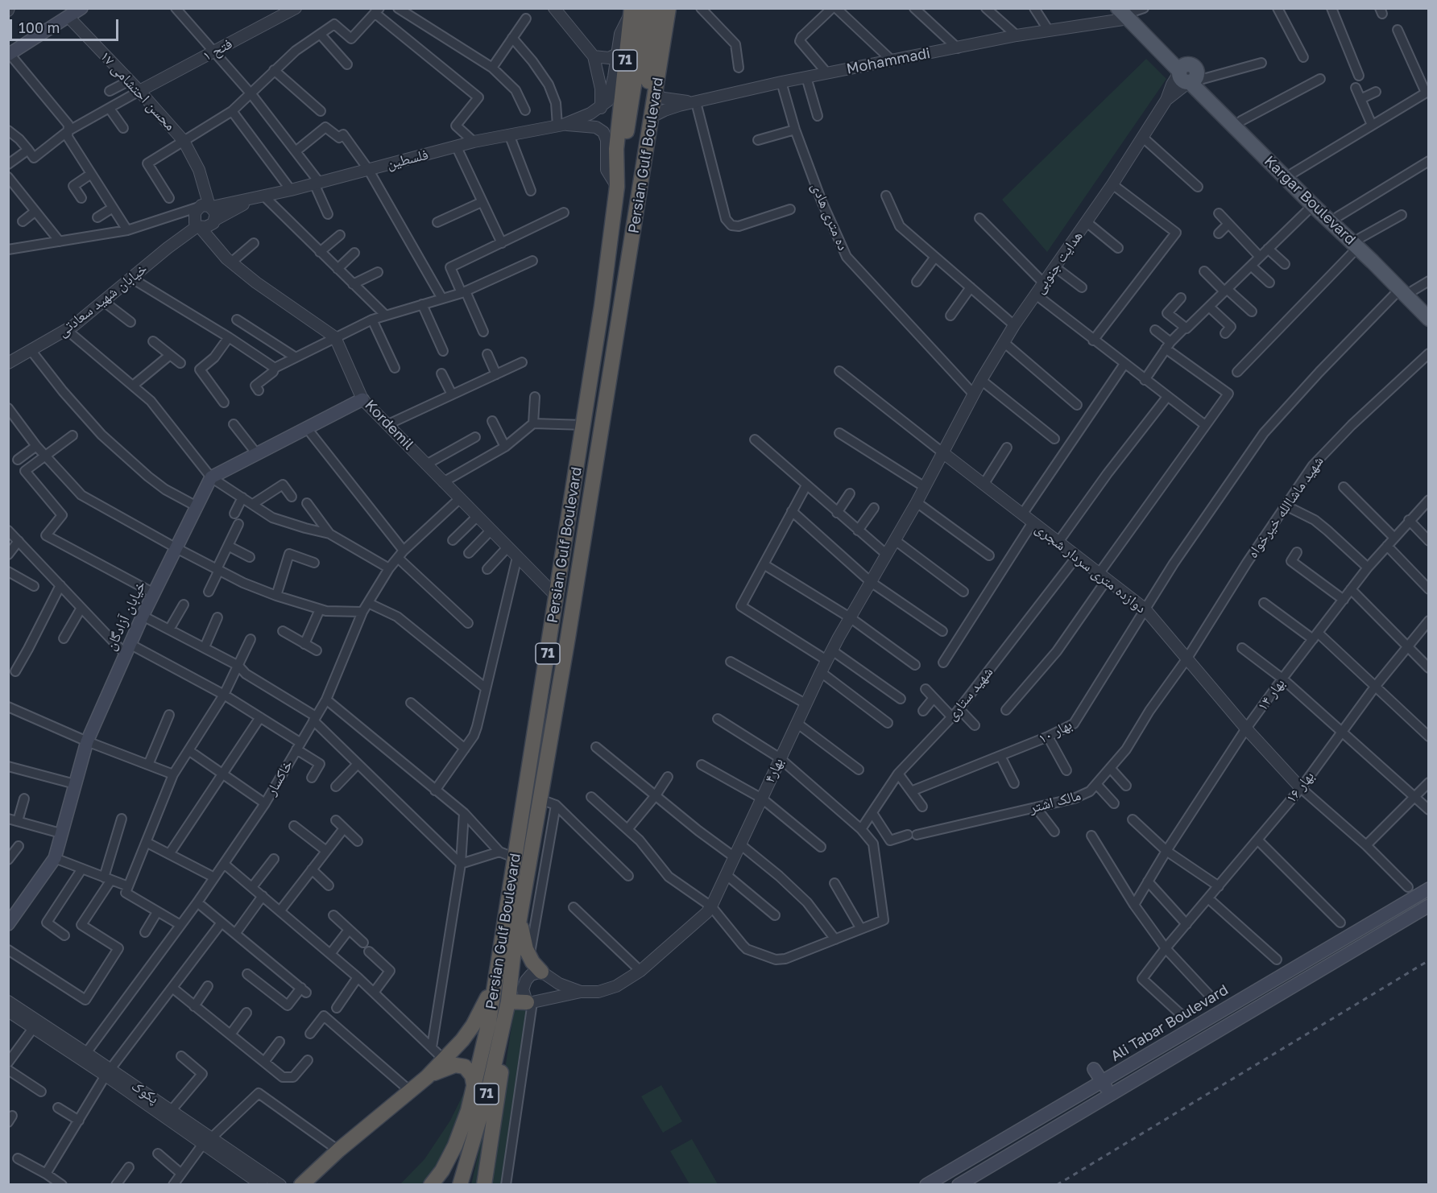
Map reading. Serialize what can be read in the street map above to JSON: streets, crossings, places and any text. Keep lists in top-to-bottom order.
{
  "streets": {
    "highway": ["71", "Persian Gulf Boulevard"],
    "main road": ["Kargar Boulevard", "خیابان آزادگان", "Ali Tabar Boulevard"],
    "street": [
      "فتح ۱",
      "Mohammadi",
      "محسن احتشامی ۱۷",
      "فلسطین",
      "ده متری هادی",
      "هدایت جنوبی",
      "خیابان شهید سعادتی",
      "Kordemil",
      "شهید ماشاالله خیرخواه",
      "دوازده متری سردار شجری",
      "شهید ستاری",
      "بهار ۱۴",
      "بهار ۱۰",
      "بهار۴",
      "خاکسار",
      "بهار ۱۶",
      "مالک اشتر",
      "پکوک"
    ]
  },
  "crossings": [
    ["فتح ۱", "محسن احتشامی ۱۷"],
    ["Mohammadi", "Persian Gulf Boulevard"],
    ["Mohammadi", "Kargar Boulevard"],
    ["Mohammadi", "ده متری هادی"],
    ["محسن احتشامی ۱۷", "فلسطین"],
    ["محسن احتشامی ۱۷", "خیابان شهید سعادتی"],
    ["Persian Gulf Boulevard", "فلسطین"],
    ["Persian Gulf Boulevard", "Kordemil"],
    ["فلسطین", "خیابان شهید سعادتی"],
    ["Kargar Boulevard", "هدایت جنوبی"],
    ["Kargar Boulevard", "بهار ۱۰"],
    ["ده متری هادی", "هدایت جنوبی"],
    ["هدایت جنوبی", "دوازده متری سردار شجری"],
    ["هدایت جنوبی", "بهار۴"],
    ["Kordemil", "خاکسار"],
    ["شهید ماشاالله خیرخواه", "دوازده متری سردار شجری"],
    ["شهید ماشاالله خیرخواه", "مالک اشتر"],
    ["دوازده متری سردار شجری", "شهید ستاری"],
    ["دوازده متری سردار شجری", "بهار ۱۴"],
    ["دوازده متری سردار شجری", "بهار ۱۰"],
    ["دوازده متری سردار شجری", "بهار۴"],
    ["دوازده متری سردار شجری", "بهار ۱۶"],
    ["دوازده متری سردار شجری", "مالک اشتر"],
    ["شهید ستاری", "مالک اشتر"],
    ["خاکسار", "پکوک"]
  ],
  "scale_bar": "100 m"
}
